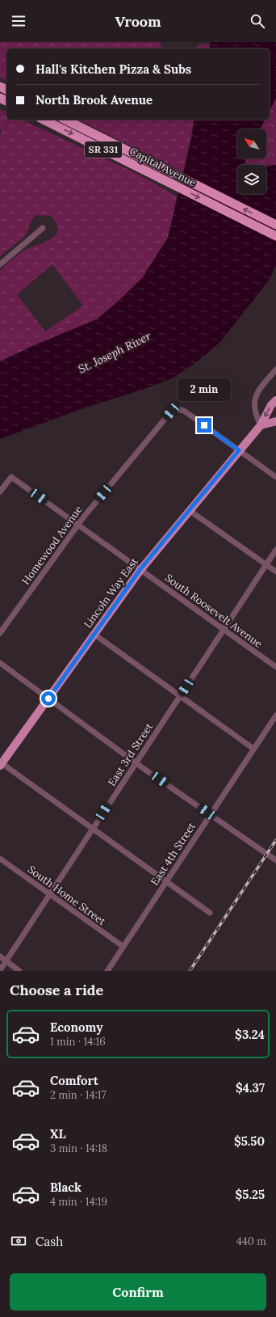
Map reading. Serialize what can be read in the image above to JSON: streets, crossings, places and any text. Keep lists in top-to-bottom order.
{
  "streets": {
    "highway": ["SR 331", "Capital Avenue"],
    "main road": ["Lincoln Way East"],
    "street": [
      "Homewood Avenue",
      "South Roosevelt Avenue",
      "East 3rd Street",
      "East 4th Street",
      "South Home Street"
    ]
  },
  "crossings": [
    ["Homewood Avenue", "Lincoln Way East"],
    ["Homewood Avenue", "South Roosevelt Avenue"],
    ["Lincoln Way East", "South Roosevelt Avenue"],
    ["South Roosevelt Avenue", "East 3rd Street"],
    ["East 3rd Street", "South Home Street"],
    ["East 4th Street", "South Home Street"]
  ],
  "water": ["St. Joseph River"],
  "north": "top left",
  "page": {
    "header": "Vroom",
    "banner": ["Hall's Kitchen Pizza & Subs", "North Brook Avenue"],
    "bubble": "2 min",
    "heading": "Choose a ride",
    "list": [
      {
        "name": "Economy",
        "note": "1 min · 14:16",
        "value": "$3.24"
      },
      {
        "name": "Comfort",
        "note": "2 min · 14:17",
        "value": "$4.37"
      },
      {
        "name": "XL",
        "note": "3 min · 14:18",
        "value": "$5.50"
      },
      {
        "name": "Black",
        "note": "4 min · 14:19",
        "value": "$5.25"
      }
    ],
    "pay": ["Cash", "440 m"],
    "buttons": "Confirm"
  }
}
